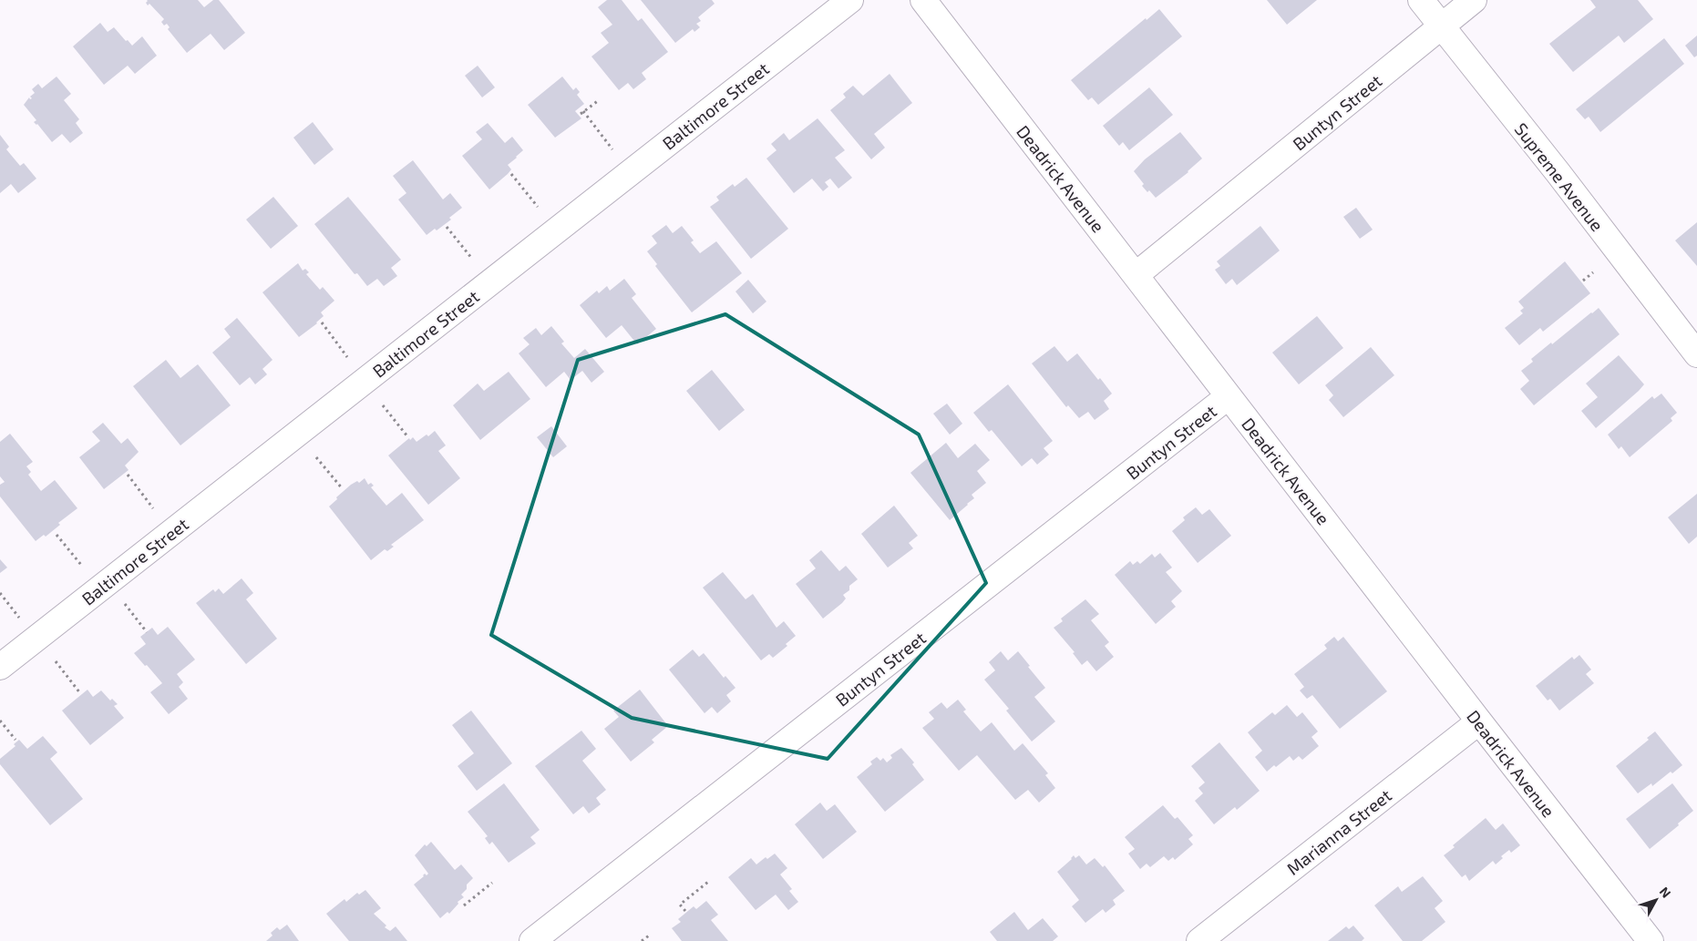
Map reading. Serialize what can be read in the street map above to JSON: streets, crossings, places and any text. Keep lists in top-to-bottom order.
{
  "streets": {
    "street": [
      "Baltimore Street",
      "Buntyn Street",
      "Supreme Avenue",
      "Deadrick Avenue",
      "Marianna Street"
    ]
  },
  "crossings": [
    ["Buntyn Street", "Supreme Avenue"],
    ["Buntyn Street", "Deadrick Avenue"],
    ["Deadrick Avenue", "Marianna Street"]
  ],
  "north": "top right"
}
